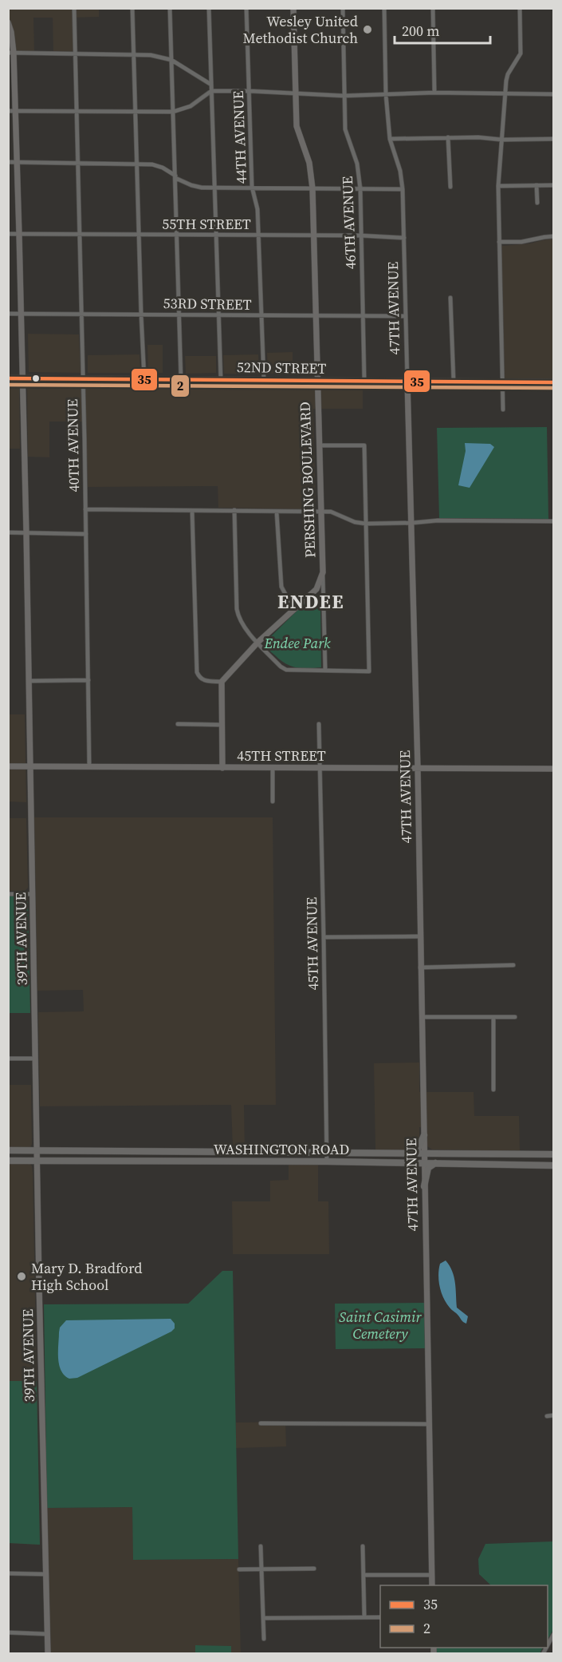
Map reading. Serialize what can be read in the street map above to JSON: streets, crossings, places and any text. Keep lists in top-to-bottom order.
{
  "streets": {
    "main road": ["52ND STREET", "WASHINGTON ROAD"],
    "street": [
      "44TH AVENUE",
      "46TH AVENUE",
      "55TH STREET",
      "53RD STREET",
      "47TH AVENUE",
      "40TH AVENUE",
      "PERSHING BOULEVARD",
      "45TH STREET",
      "39TH AVENUE",
      "45TH AVENUE"
    ]
  },
  "crossings": [
    ["44TH AVENUE", "55TH STREET"],
    ["44TH AVENUE", "53RD STREET"],
    ["44TH AVENUE", "52ND STREET"],
    ["46TH AVENUE", "55TH STREET"],
    ["46TH AVENUE", "53RD STREET"],
    ["46TH AVENUE", "52ND STREET"],
    ["55TH STREET", "47TH AVENUE"],
    ["55TH STREET", "40TH AVENUE"],
    ["55TH STREET", "PERSHING BOULEVARD"],
    ["55TH STREET", "39TH AVENUE"],
    ["53RD STREET", "47TH AVENUE"],
    ["53RD STREET", "40TH AVENUE"],
    ["53RD STREET", "PERSHING BOULEVARD"],
    ["53RD STREET", "39TH AVENUE"],
    ["47TH AVENUE", "52ND STREET"],
    ["47TH AVENUE", "45TH STREET"],
    ["47TH AVENUE", "WASHINGTON ROAD"],
    ["52ND STREET", "40TH AVENUE"],
    ["52ND STREET", "PERSHING BOULEVARD"],
    ["52ND STREET", "39TH AVENUE"],
    ["40TH AVENUE", "45TH STREET"],
    ["45TH STREET", "39TH AVENUE"],
    ["45TH STREET", "45TH AVENUE"],
    ["39TH AVENUE", "WASHINGTON ROAD"],
    ["45TH AVENUE", "WASHINGTON ROAD"]
  ],
  "districts": ["ENDEE"],
  "parks": ["Endee Park", "Saint Casimir Cemetery"],
  "places": ["Wesley United Methodist Church", "Mary D. Bradford High School"],
  "lines": ["transit line 35", "transit line 2"],
  "legend": ["35", "2"],
  "scale_bar": "200 m"
}
